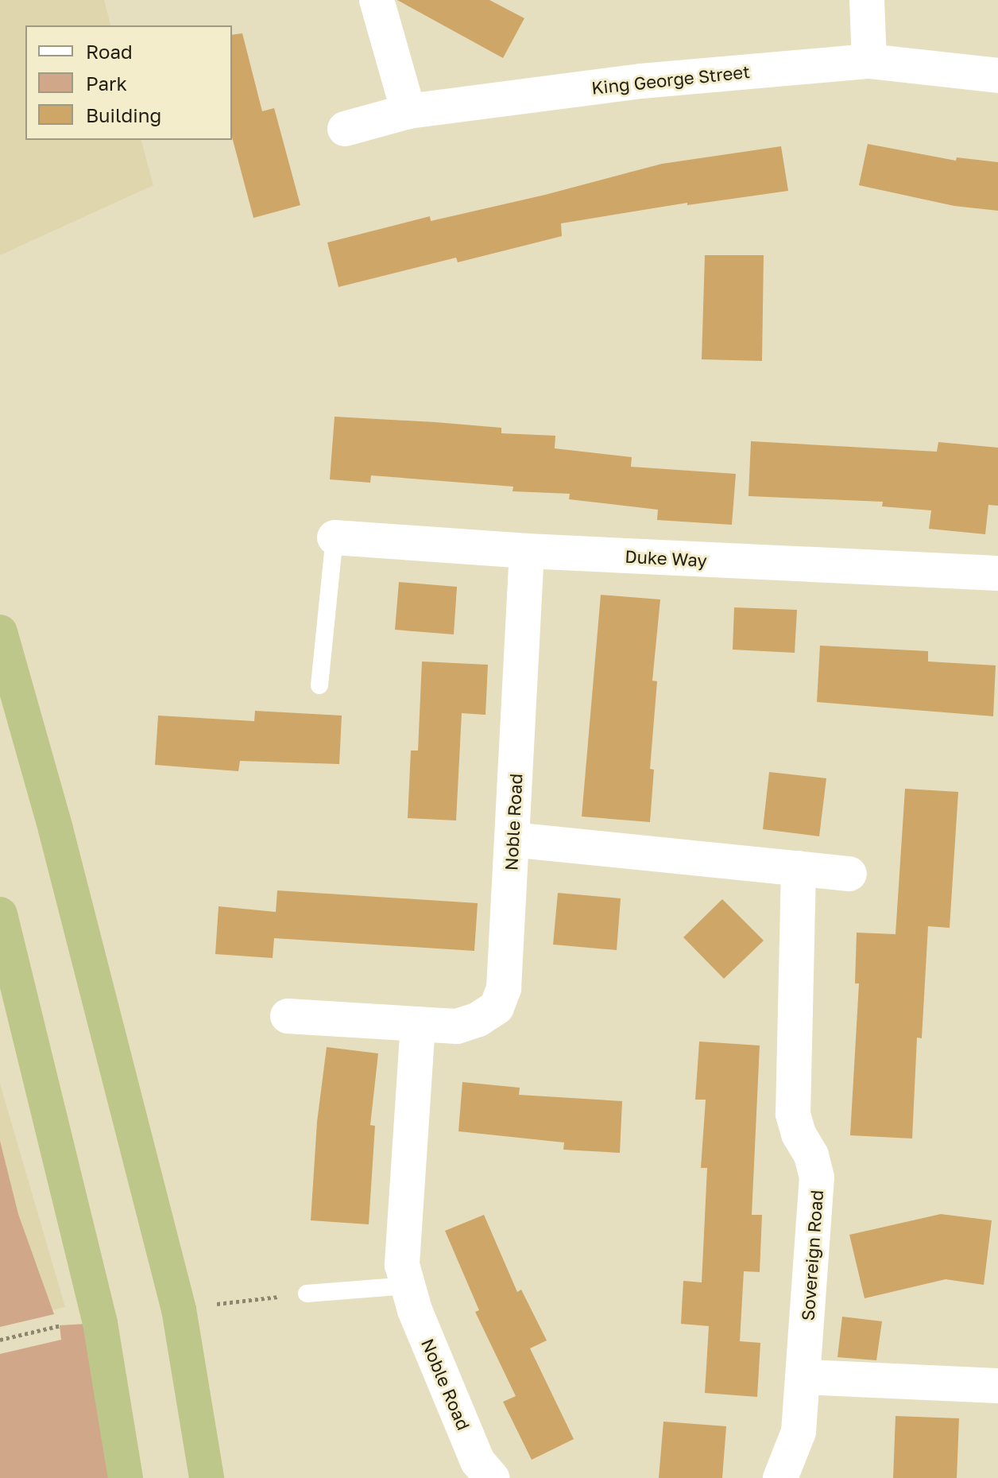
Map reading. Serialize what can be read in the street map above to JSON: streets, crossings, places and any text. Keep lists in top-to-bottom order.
{
  "streets": {
    "street": [
      "King George Street",
      "Duke Way",
      "Noble Road",
      "Sovereign Road"
    ]
  },
  "crossings": [
    ["Duke Way", "Noble Road"]
  ],
  "legend": ["Road", "Park", "Building"]
}
